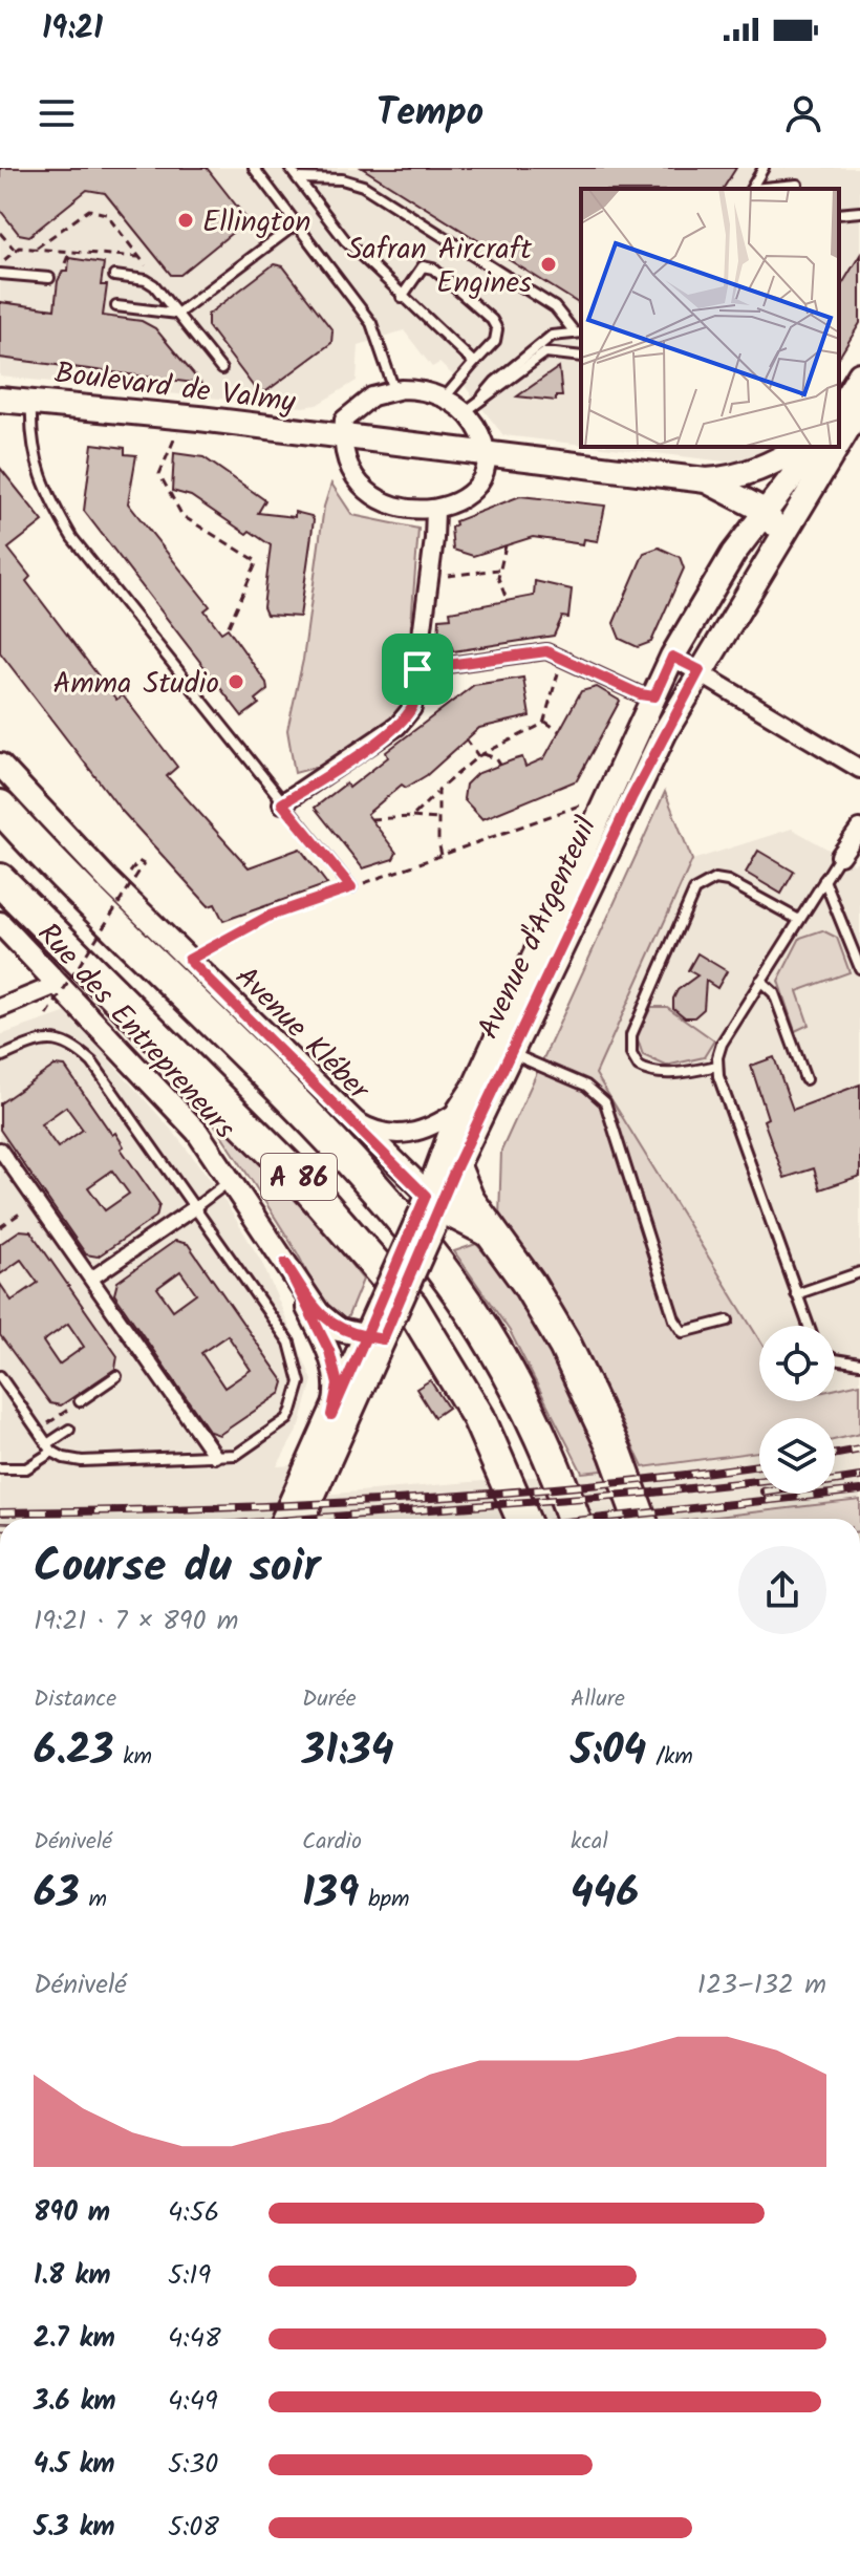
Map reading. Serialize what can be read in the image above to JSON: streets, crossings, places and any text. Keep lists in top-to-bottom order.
{
  "streets": {
    "highway": ["A 86"],
    "main road": ["Boulevard de Valmy", "Avenue d'Argenteuil"],
    "street": ["Rue des Entrepreneurs", "Avenue Kléber"]
  },
  "crossings": [
    ["Avenue d'Argenteuil", "Avenue Kléber"]
  ],
  "places": ["Ellington", "Safran Aircraft Engines", "Amma Studio"],
  "page": {
    "status": "19:21",
    "header": "Tempo",
    "heading": ["Course du soir", "19:21 · 7 × 890 m"],
    "stats": [
      ["Distance", "6.23 km"],
      ["Durée", "31:34"],
      ["Allure", "5:04 /km"],
      ["Dénivelé", "63 m"],
      ["Cardio", "139 bpm"],
      ["kcal", "446"]
    ],
    "chart": ["Dénivelé", "123–132 m"],
    "list": [
      {
        "name": "890 m",
        "note": "4:56"
      },
      {
        "name": "1.8 km",
        "note": "5:19"
      },
      {
        "name": "2.7 km",
        "note": "4:48"
      },
      {
        "name": "3.6 km",
        "note": "4:49"
      },
      {
        "name": "4.5 km",
        "note": "5:30"
      },
      {
        "name": "5.3 km",
        "note": "5:08"
      }
    ]
  }
}
